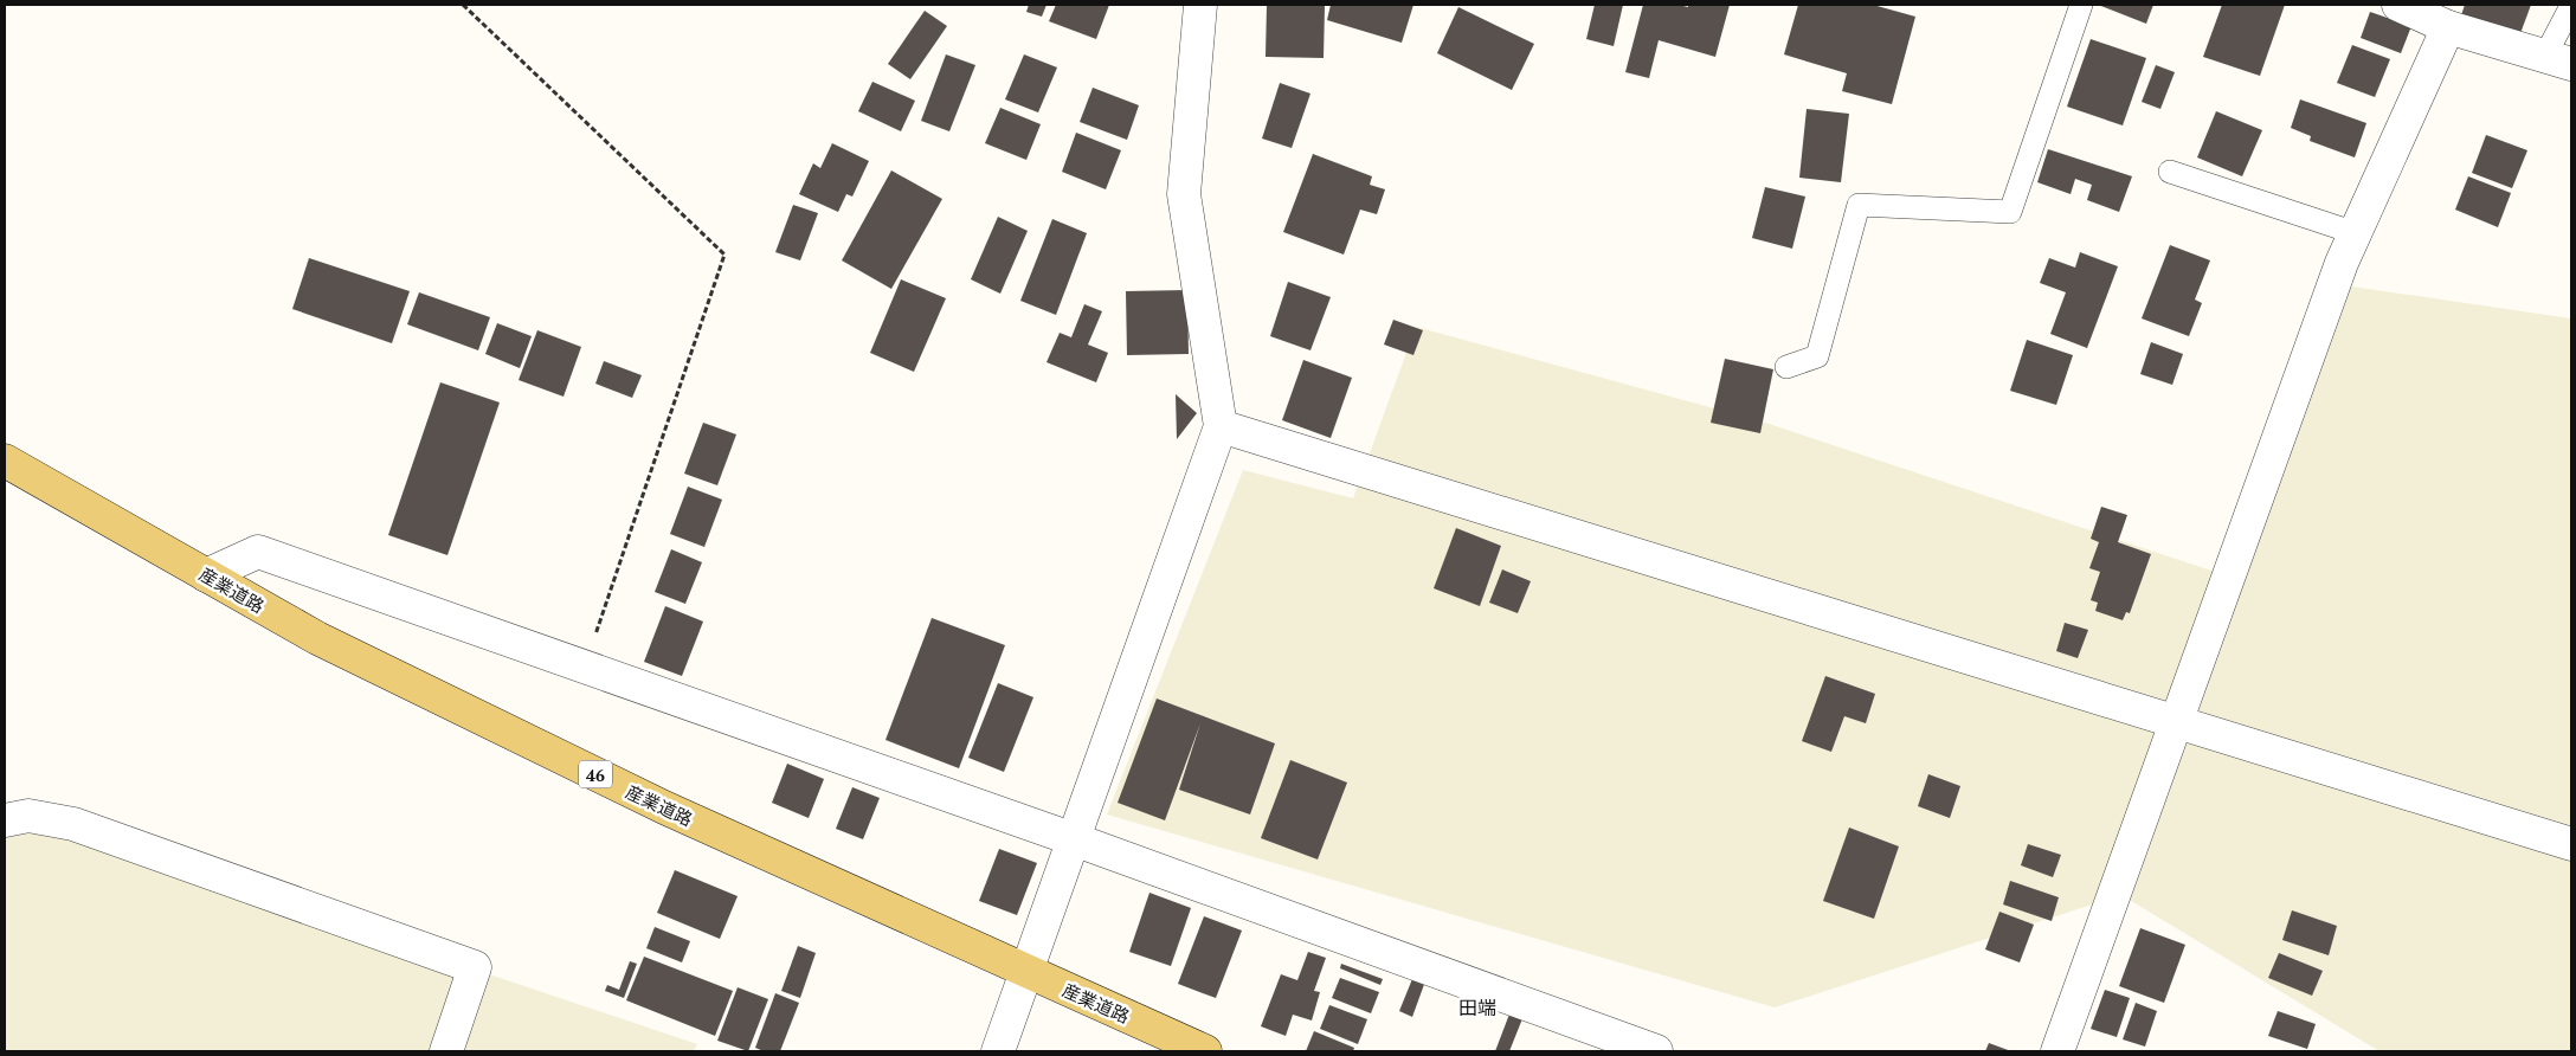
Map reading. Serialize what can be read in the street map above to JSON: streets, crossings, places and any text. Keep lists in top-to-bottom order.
{
  "streets": {
    "main road": ["産業道路", "46"]
  },
  "districts": ["田端"]
}
